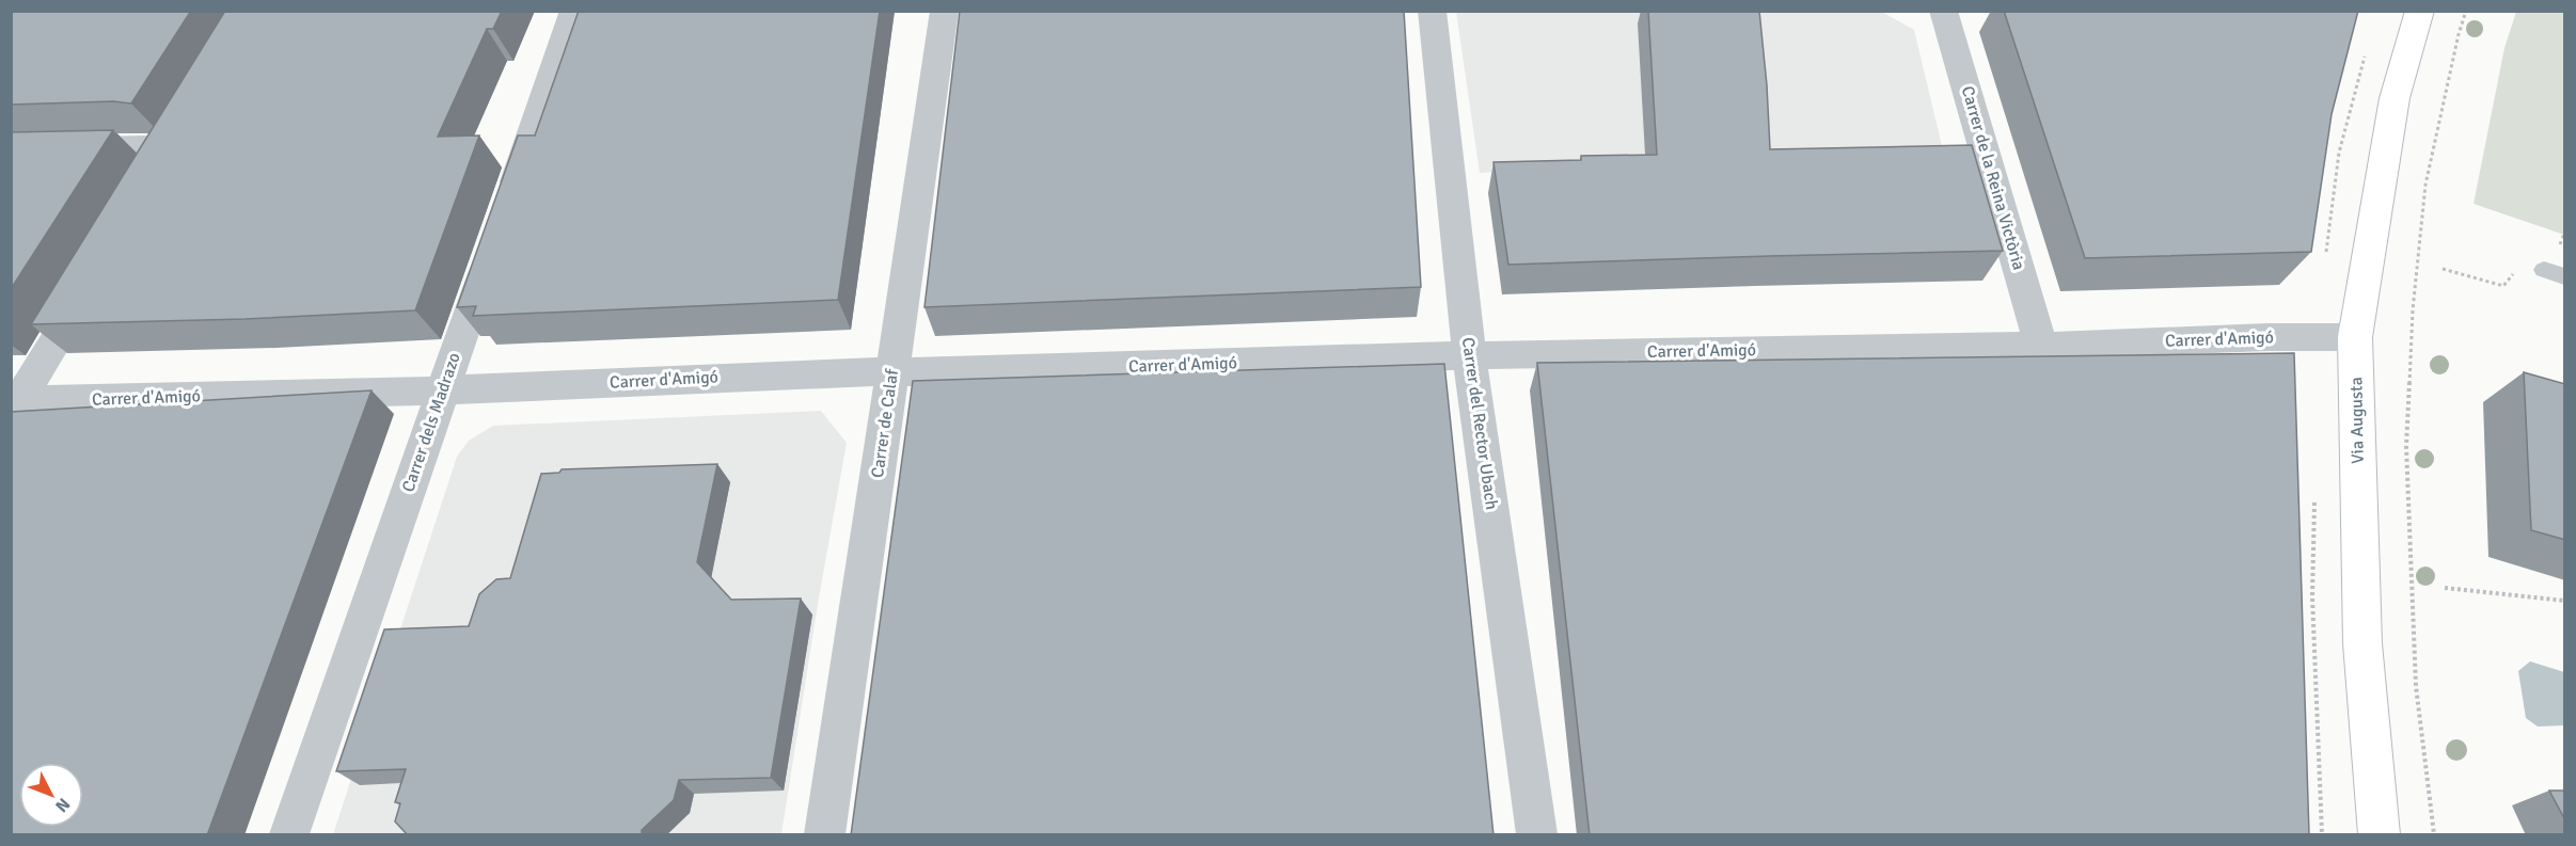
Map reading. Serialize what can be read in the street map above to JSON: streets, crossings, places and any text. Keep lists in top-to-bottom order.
{
  "streets": {
    "main road": ["Via Augusta"],
    "street": [
      "Carrer de la Reina Victòria",
      "Carrer d'Amigó",
      "Carrer dels Madrazo",
      "Carrer de Calaf",
      "Carrer del Rector Ubach"
    ]
  },
  "crossings": [
    ["Carrer de la Reina Victòria", "Carrer d'Amigó"],
    ["Carrer d'Amigó", "Via Augusta"],
    ["Carrer d'Amigó", "Carrer dels Madrazo"],
    ["Carrer d'Amigó", "Carrer de Calaf"],
    ["Carrer d'Amigó", "Carrer del Rector Ubach"]
  ],
  "north": "bottom right"
}
